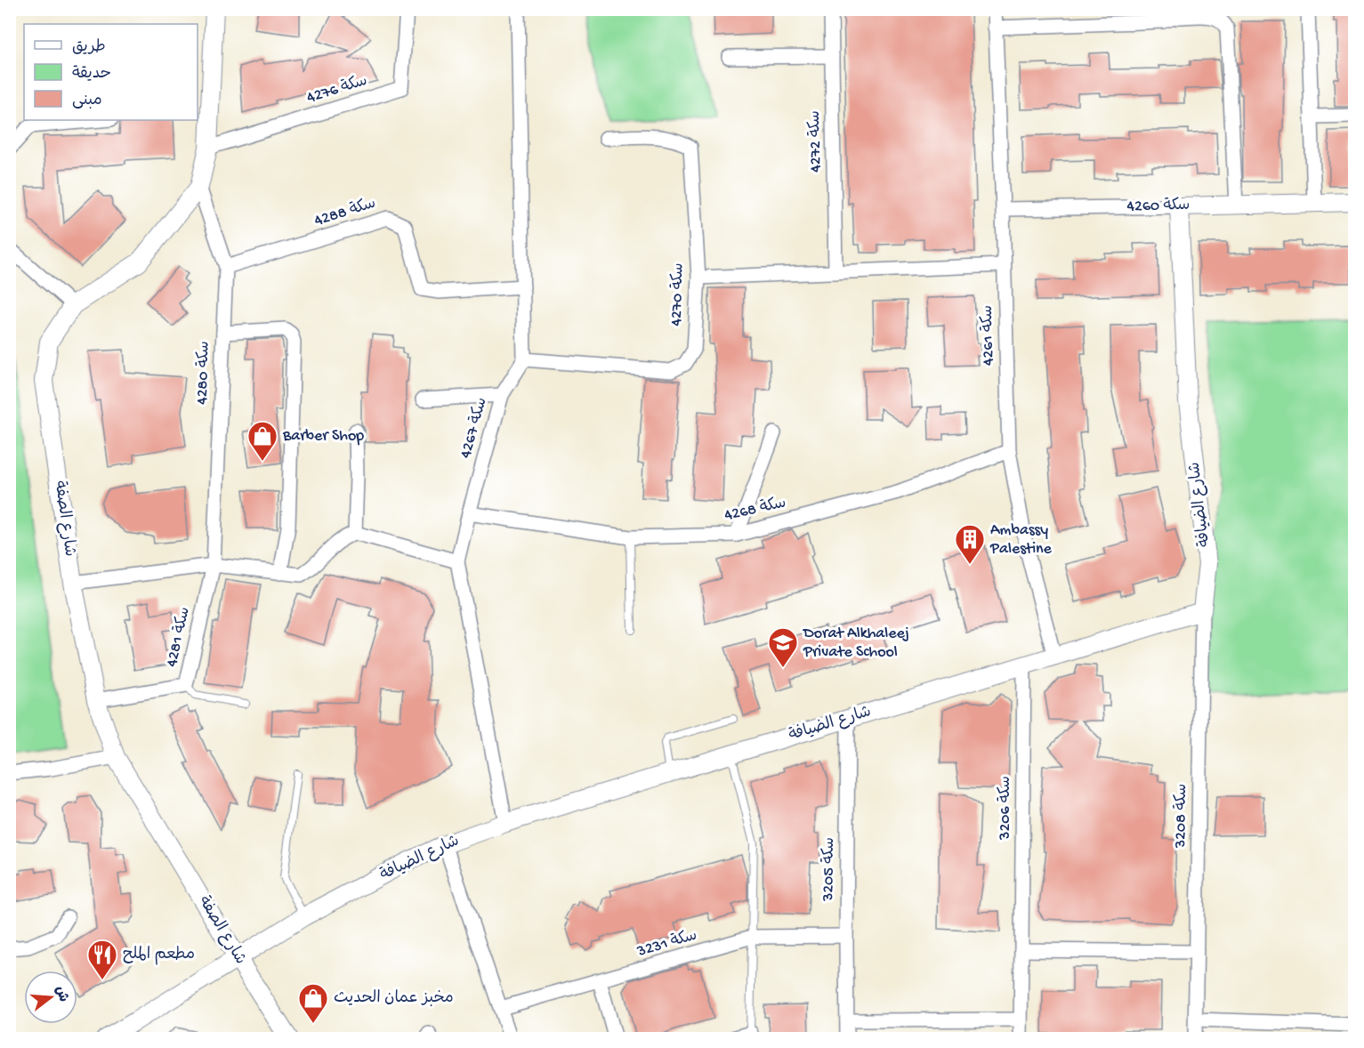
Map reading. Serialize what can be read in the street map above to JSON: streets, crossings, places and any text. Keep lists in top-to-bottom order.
{
  "streets": {
    "street": [
      "سكة 4276",
      "سكة 4272",
      "سكة 4260",
      "سكة 4288",
      "سكة 4270",
      "سكة 4261",
      "سكة 4280",
      "سكة 4267",
      "شارع الضيافة",
      "سكة 4268",
      "شارع الصفة",
      "سكة 4281",
      "سكة 3206",
      "سكة 3208",
      "سكة 3205",
      "سكة 3231"
    ]
  },
  "crossings": [
    ["سكة 4276", "شارع الصفة"],
    ["سكة 4260", "سكة 4261"],
    ["سكة 4260", "شارع الضيافة"],
    ["سكة 4288", "سكة 4280"],
    ["سكة 4270", "سكة 4267"],
    ["سكة 4261", "شارع الضيافة"],
    ["سكة 4261", "سكة 4268"],
    ["سكة 4280", "شارع الصفة"],
    ["سكة 4280", "سكة 4281"],
    ["سكة 4267", "شارع الضيافة"],
    ["سكة 4267", "سكة 4268"],
    ["شارع الضيافة", "شارع الصفة"],
    ["شارع الضيافة", "سكة 3206"],
    ["شارع الضيافة", "سكة 3208"],
    ["شارع الضيافة", "سكة 3205"],
    ["سكة 3205", "سكة 3231"]
  ],
  "places": {
    "shop": ["Barber Shop", "مخبز عمان الحديث"],
    "building": ["Ambassy Palestine"],
    "school or university": ["Dorat Alkhaleej Private School"],
    "restaurant": ["مطعم الملح"]
  },
  "legend": ["طريق", "حديقة", "مبنى"],
  "north": "right"
}
